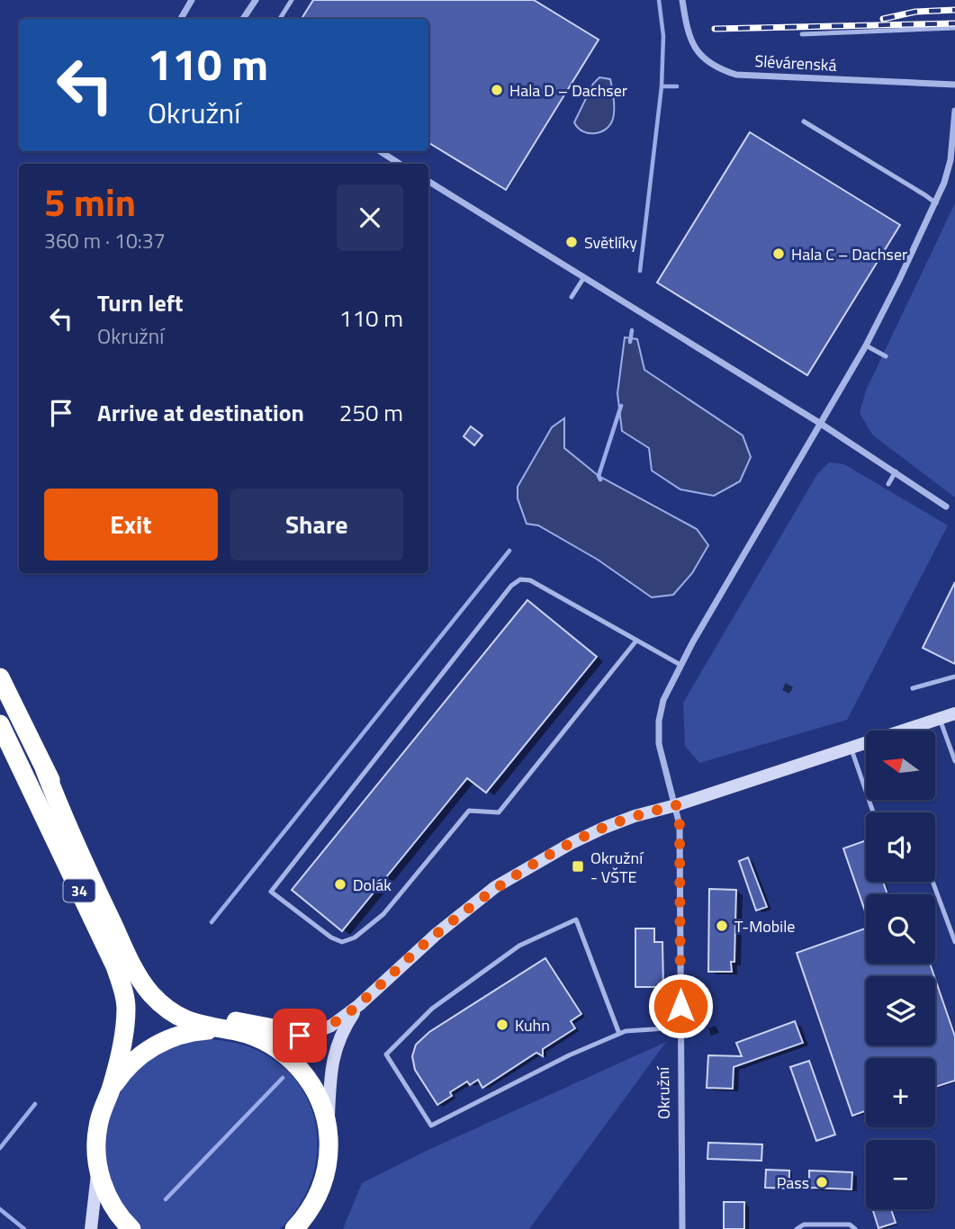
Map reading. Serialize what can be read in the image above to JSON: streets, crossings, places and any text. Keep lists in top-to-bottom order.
{
  "streets": {
    "highway": ["34"],
    "street": ["Slévárenská", "Okružní"]
  },
  "places": {
    "other": [
      "Hala D – Dachser",
      "Světlíky",
      "Hala C – Dachser",
      "Dolák",
      "T-Mobile",
      "Kuhn",
      "Pass"
    ],
    "transit": ["Okružní - VŠTE"]
  },
  "north": "left",
  "page": {
    "turn": ["110 m", "Okružní"],
    "heading": ["5 min", "360 m · 10:37"],
    "list": [
      {
        "name": "Turn left",
        "note": "Okružní",
        "value": "110 m"
      },
      {
        "name": "Arrive at destination",
        "value": "250 m"
      }
    ],
    "buttons": ["Exit", "Share"],
    "map_buttons": ["+", "−"]
  }
}
